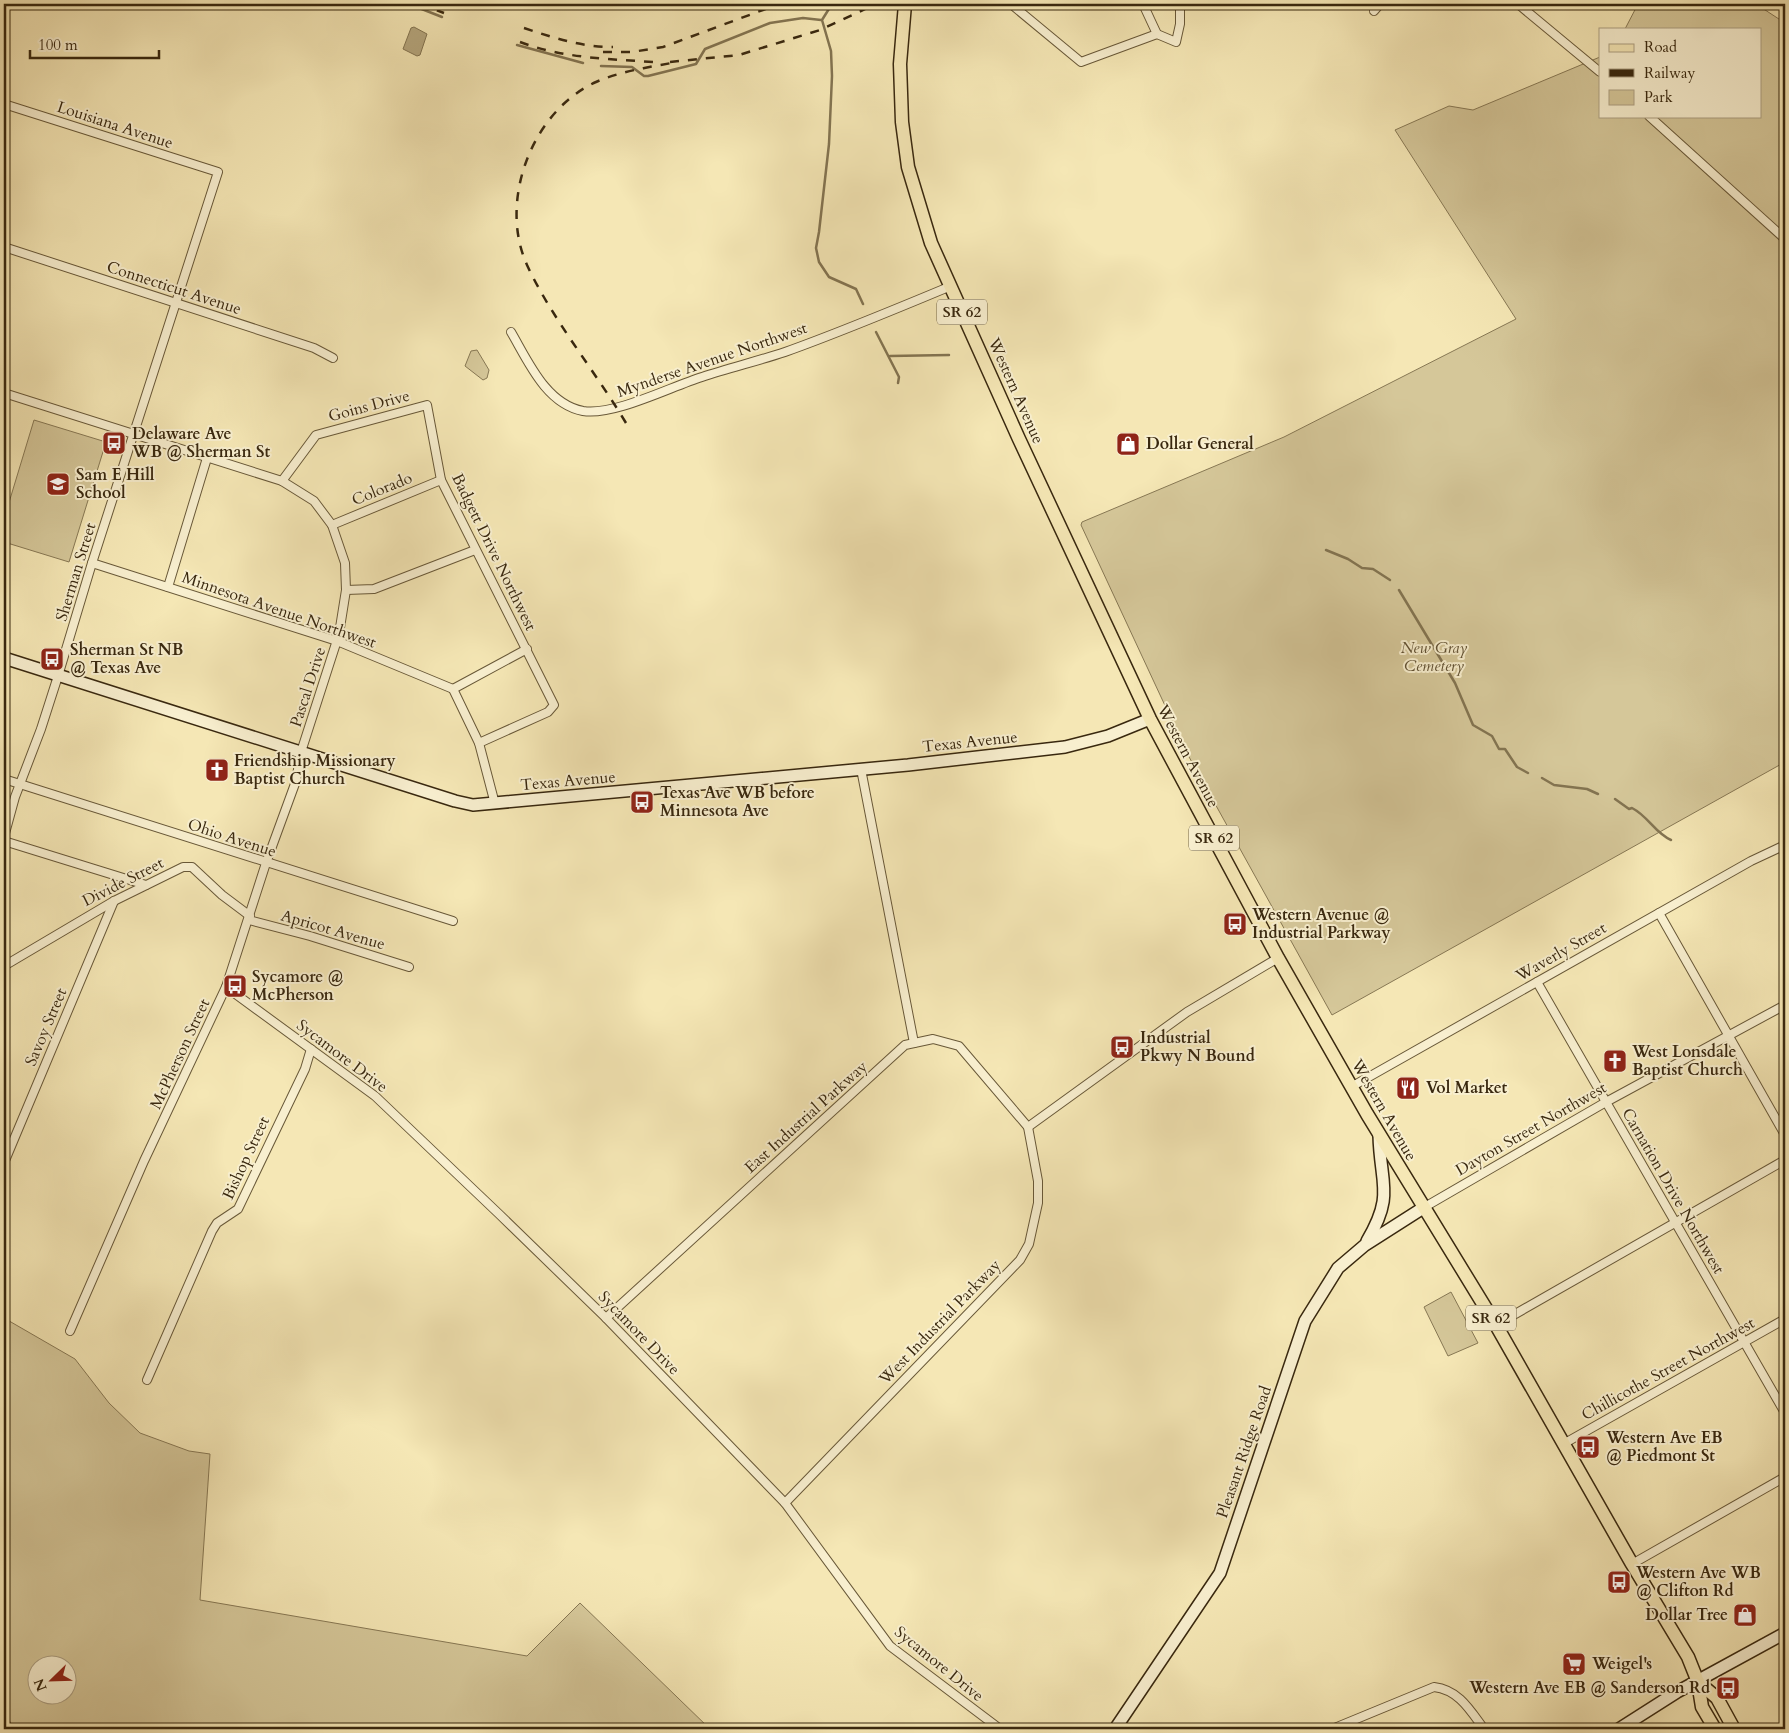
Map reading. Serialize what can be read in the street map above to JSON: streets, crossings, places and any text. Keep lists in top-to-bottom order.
{
  "streets": {
    "main road": ["SR 62", "Western Avenue"],
    "street": [
      "Louisiana Avenue",
      "Connecticut Avenue",
      "Mynderse Avenue Northwest",
      "Goins Drive",
      "Colorado",
      "Badgett Drive Northwest",
      "Sherman Street",
      "Minnesota Avenue Northwest",
      "Pascal Drive",
      "Texas Avenue",
      "Ohio Avenue",
      "Divide Street",
      "Apricot Avenue",
      "Waverly Street",
      "Savoy Street",
      "McPherson Street",
      "Sycamore Drive",
      "East Industrial Parkway",
      "Dayton Street Northwest",
      "Bishop Street",
      "Carnation Drive Northwest",
      "West Industrial Parkway",
      "Chillicothe Street Northwest",
      "Pleasant Ridge Road"
    ]
  },
  "crossings": [
    ["Louisiana Avenue", "Sherman Street"],
    ["Connecticut Avenue", "Sherman Street"],
    ["Mynderse Avenue Northwest", "Western Avenue"],
    ["Western Avenue", "Texas Avenue"],
    ["Western Avenue", "Waverly Street"],
    ["Western Avenue", "Dayton Street Northwest"],
    ["Western Avenue", "Chillicothe Street Northwest"],
    ["Western Avenue", "Pleasant Ridge Road"],
    ["Goins Drive", "Badgett Drive Northwest"],
    ["Goins Drive", "Pascal Drive"],
    ["Colorado", "Badgett Drive Northwest"],
    ["Colorado", "Pascal Drive"],
    ["Sherman Street", "Minnesota Avenue Northwest"],
    ["Sherman Street", "Pascal Drive"],
    ["Sherman Street", "Texas Avenue"],
    ["Sherman Street", "Ohio Avenue"],
    ["Minnesota Avenue Northwest", "Pascal Drive"],
    ["Pascal Drive", "Texas Avenue"],
    ["Pascal Drive", "McPherson Street"],
    ["Texas Avenue", "McPherson Street"],
    ["Ohio Avenue", "McPherson Street"],
    ["Divide Street", "Apricot Avenue"],
    ["Divide Street", "Savoy Street"],
    ["Divide Street", "McPherson Street"],
    ["Apricot Avenue", "McPherson Street"],
    ["Waverly Street", "Carnation Drive Northwest"],
    ["McPherson Street", "Sycamore Drive"],
    ["Sycamore Drive", "East Industrial Parkway"],
    ["Sycamore Drive", "Bishop Street"],
    ["Sycamore Drive", "West Industrial Parkway"],
    ["East Industrial Parkway", "West Industrial Parkway"],
    ["Dayton Street Northwest", "Carnation Drive Northwest"],
    ["Dayton Street Northwest", "Pleasant Ridge Road"],
    ["Carnation Drive Northwest", "Chillicothe Street Northwest"]
  ],
  "parks": ["New Gray Cemetery"],
  "places": {
    "bus stop": [
      "Delaware Ave WB @ Sherman St",
      "Sherman St NB @ Texas Ave",
      "Texas Ave WB before Minnesota Ave",
      "Western Avenue @ Industrial Parkway",
      "Sycamore @ McPherson",
      "Industrial Pkwy N Bound",
      "Western Ave EB @ Piedmont St",
      "Western Ave WB @ Clifton Rd",
      "Western Ave EB @ Sanderson Rd"
    ],
    "shop": ["Dollar General", "Dollar Tree"],
    "school or university": ["Sam E Hill School"],
    "church": ["Friendship Missionary Baptist Church", "West Lonsdale Baptist Church"],
    "restaurant": ["Vol Market"],
    "supermarket": ["Weigel's"]
  },
  "legend": ["Road", "Railway", "Park"],
  "scale_bar": "100 m",
  "north": "bottom left"
}
